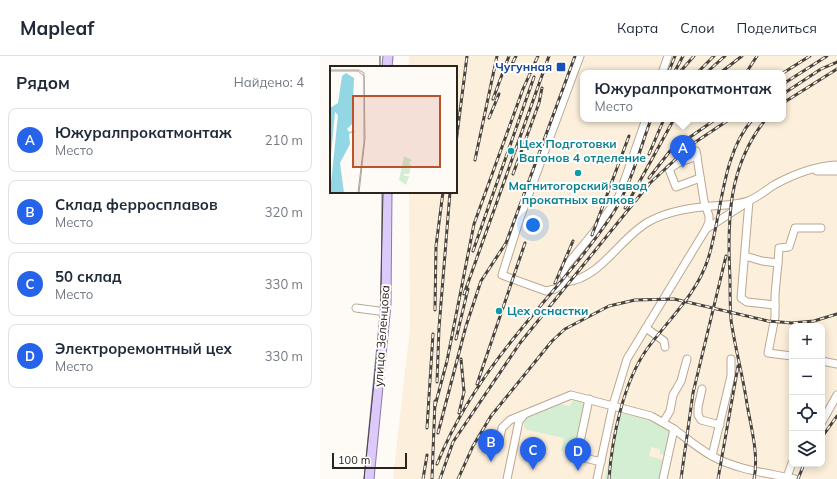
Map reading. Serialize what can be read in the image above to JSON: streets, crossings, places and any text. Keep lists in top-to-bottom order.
{
  "streets": {
    "main road": ["улица Зеленцова"]
  },
  "places": {
    "transit": ["Чугунная"],
    "other": ["Цех Подготовки Вагонов 4 отделение", "Магнитогорский завод прокатных валков", "Цех оснастки"]
  },
  "scale_bar": "100 m",
  "page": {
    "header": "Mapleaf",
    "nav": ["Карта", "Слои", "Поделиться"],
    "heading": ["Рядом", "Найдено: 4"],
    "popup": ["Южуралпрокатмонтаж", "Место"],
    "list": [
      {
        "mark": "A",
        "name": "Южуралпрокатмонтаж",
        "note": "Место",
        "value": "210 m"
      },
      {
        "mark": "B",
        "name": "Склад ферросплавов",
        "note": "Место",
        "value": "320 m"
      },
      {
        "mark": "C",
        "name": "50 склад",
        "note": "Место",
        "value": "330 m"
      },
      {
        "mark": "D",
        "name": "Электроремонтный цех",
        "note": "Место",
        "value": "330 m"
      }
    ],
    "pins": [
      "A",
      "B",
      "C",
      "D"
    ],
    "map_buttons": ["+", "−"],
    "scale": "100 m"
  }
}
